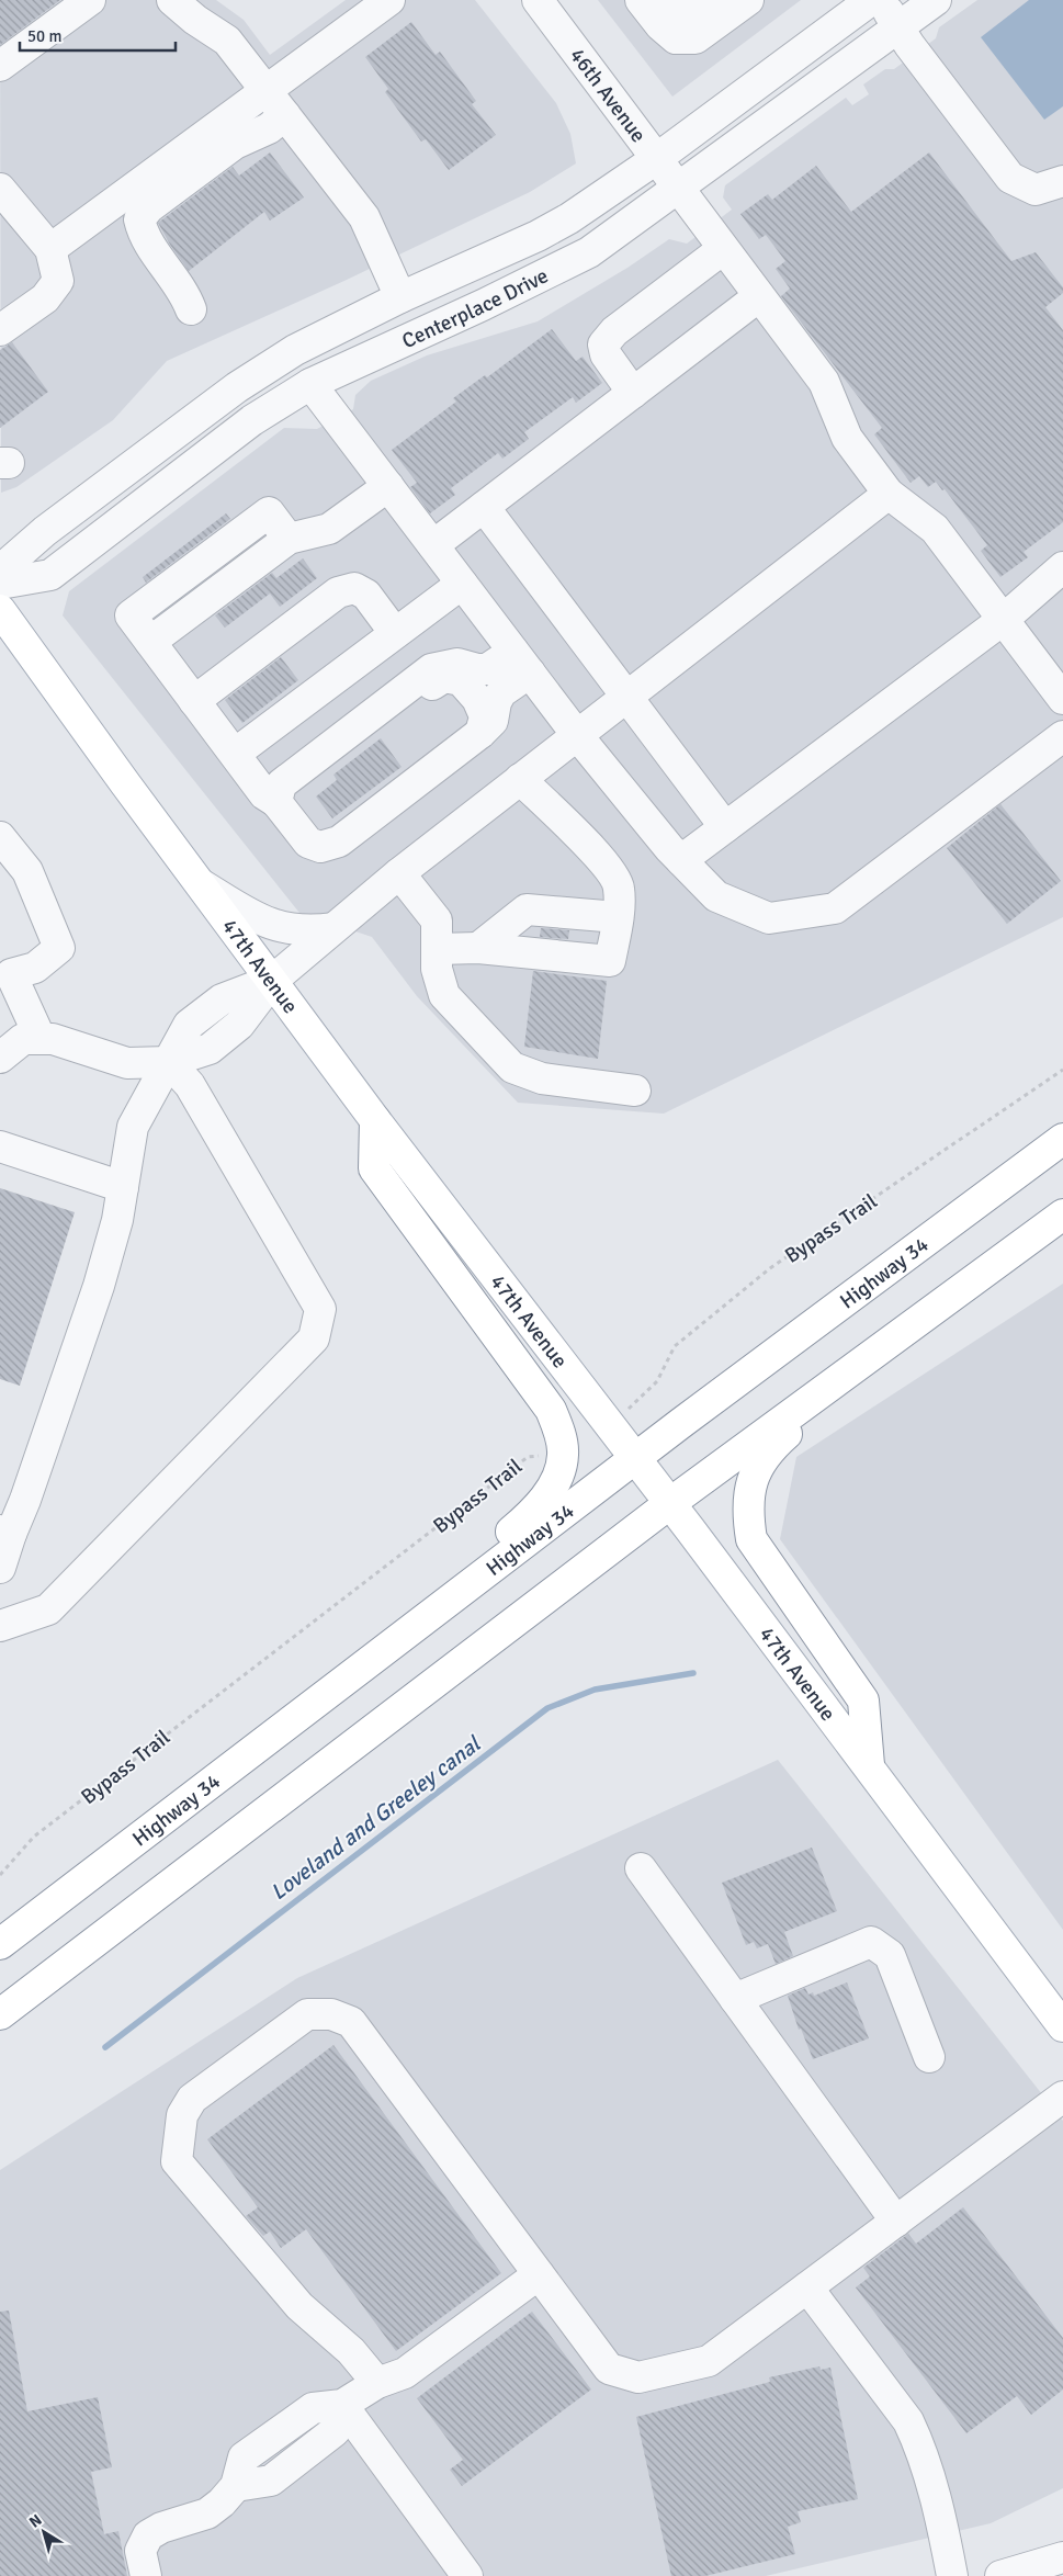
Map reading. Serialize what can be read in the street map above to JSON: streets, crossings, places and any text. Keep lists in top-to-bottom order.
{
  "streets": {
    "main road": ["47th Avenue", "Highway 34"],
    "street": ["46th Avenue", "Centerplace Drive"],
    "path": ["Bypass Trail"]
  },
  "crossings": [
    ["46th Avenue", "Centerplace Drive"],
    ["47th Avenue", "Bypass Trail"],
    ["47th Avenue", "Highway 34"]
  ],
  "water": ["Loveland and Greeley canal"],
  "scale_bar": "50 m",
  "north": "top left"
}
